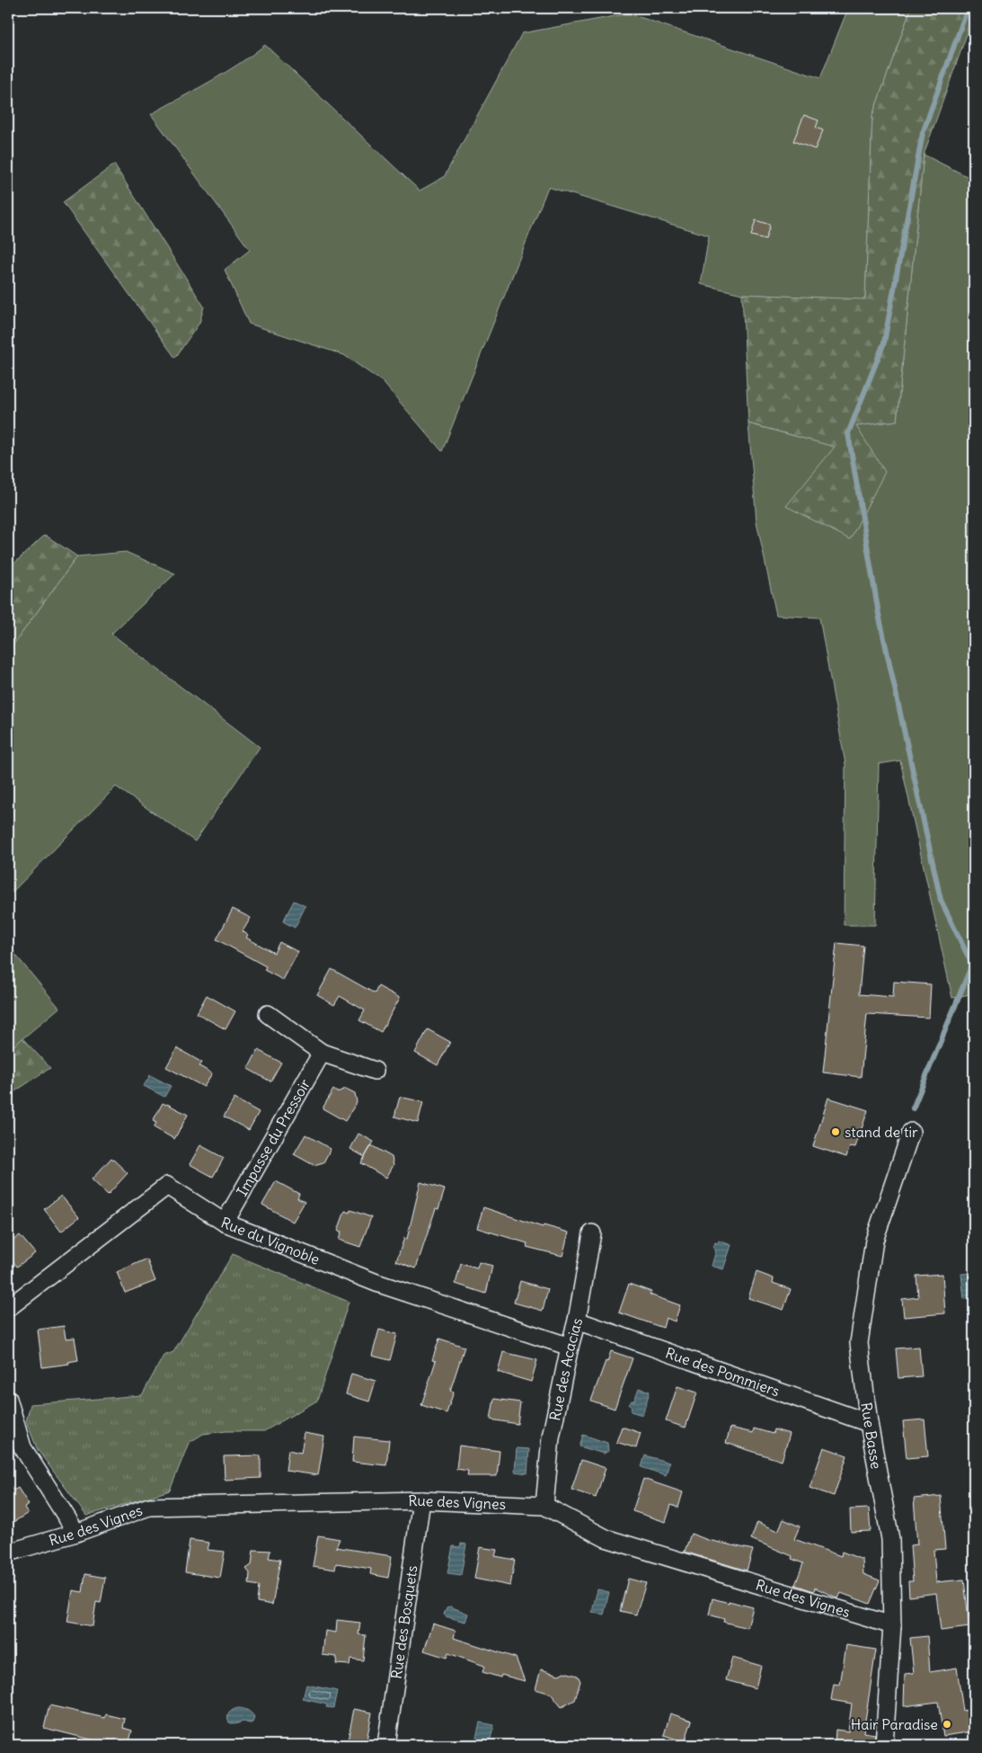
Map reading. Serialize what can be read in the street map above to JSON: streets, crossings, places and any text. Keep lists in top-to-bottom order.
{
  "streets": {
    "street": [
      "Impasse du Pressoir",
      "Rue du Vignoble",
      "Rue des Acacias",
      "Rue des Pommiers",
      "Rue Basse",
      "Rue des Vignes",
      "Rue des Bosquets"
    ]
  },
  "crossings": [
    ["Impasse du Pressoir", "Rue du Vignoble"],
    ["Rue du Vignoble", "Rue des Acacias"],
    ["Rue des Acacias", "Rue des Pommiers"],
    ["Rue des Acacias", "Rue des Vignes"],
    ["Rue des Pommiers", "Rue Basse"],
    ["Rue Basse", "Rue des Vignes"],
    ["Rue des Vignes", "Rue des Bosquets"]
  ],
  "places": ["stand de tir", "Hair Paradise"]
}
